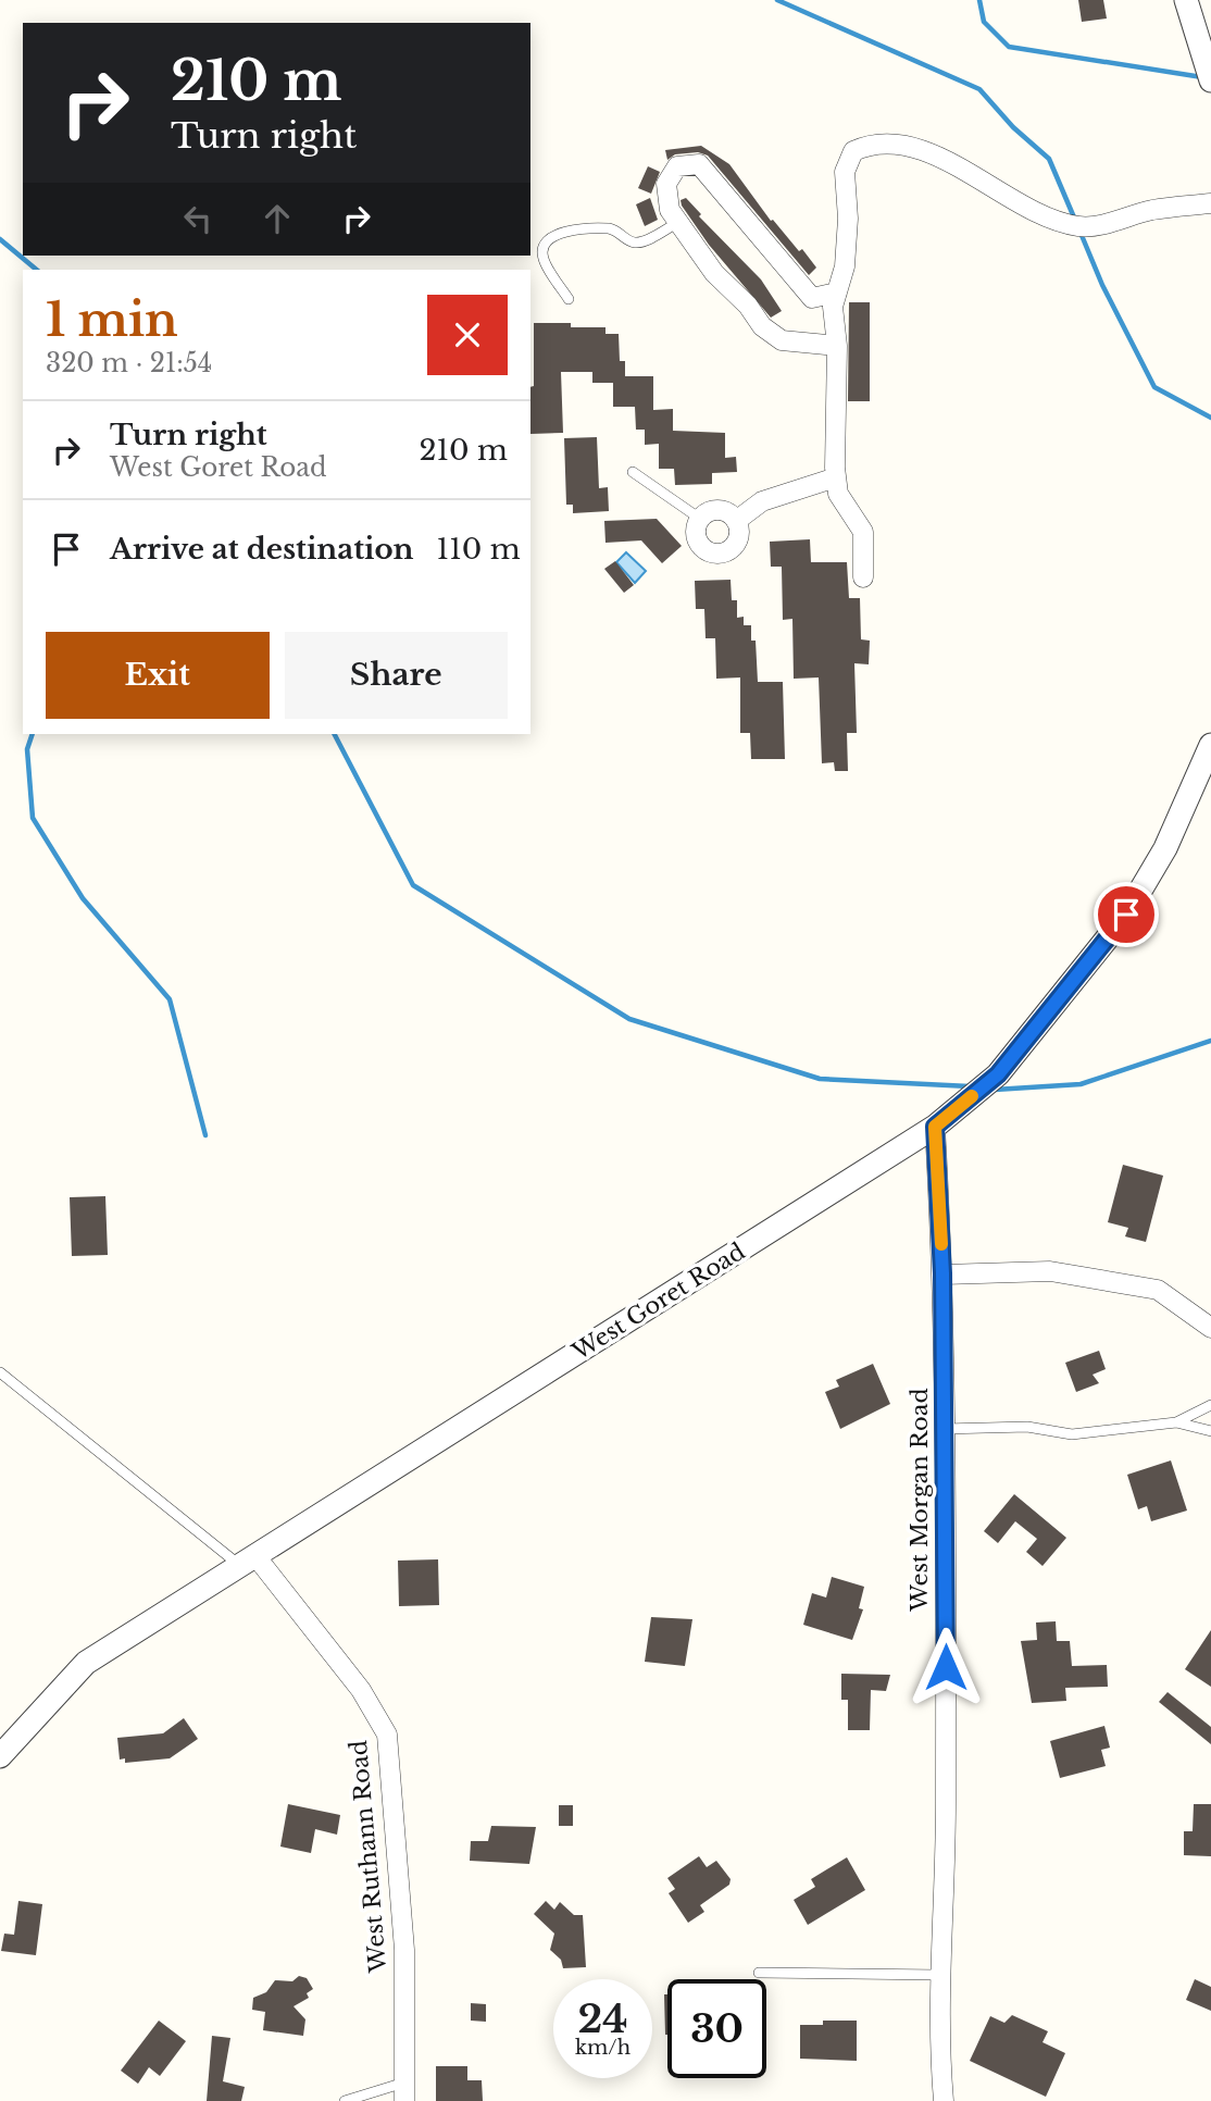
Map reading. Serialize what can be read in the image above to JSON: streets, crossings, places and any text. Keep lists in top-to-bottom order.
{
  "streets": {
    "street": ["West Goret Road", "West Morgan Road", "West Ruthann Road"]
  },
  "crossings": [
    ["West Goret Road", "West Morgan Road"],
    ["West Goret Road", "West Ruthann Road"]
  ],
  "page": {
    "turn": ["210 m", "Turn right"],
    "heading": ["1 min", "320 m · 21:54"],
    "list": [
      {
        "name": "Turn right",
        "note": "West Goret Road",
        "value": "210 m"
      },
      {
        "name": "Arrive at destination",
        "value": "110 m"
      }
    ],
    "buttons": ["Exit", "Share"],
    "speed": "24 km/h",
    "limit": "30"
  }
}
